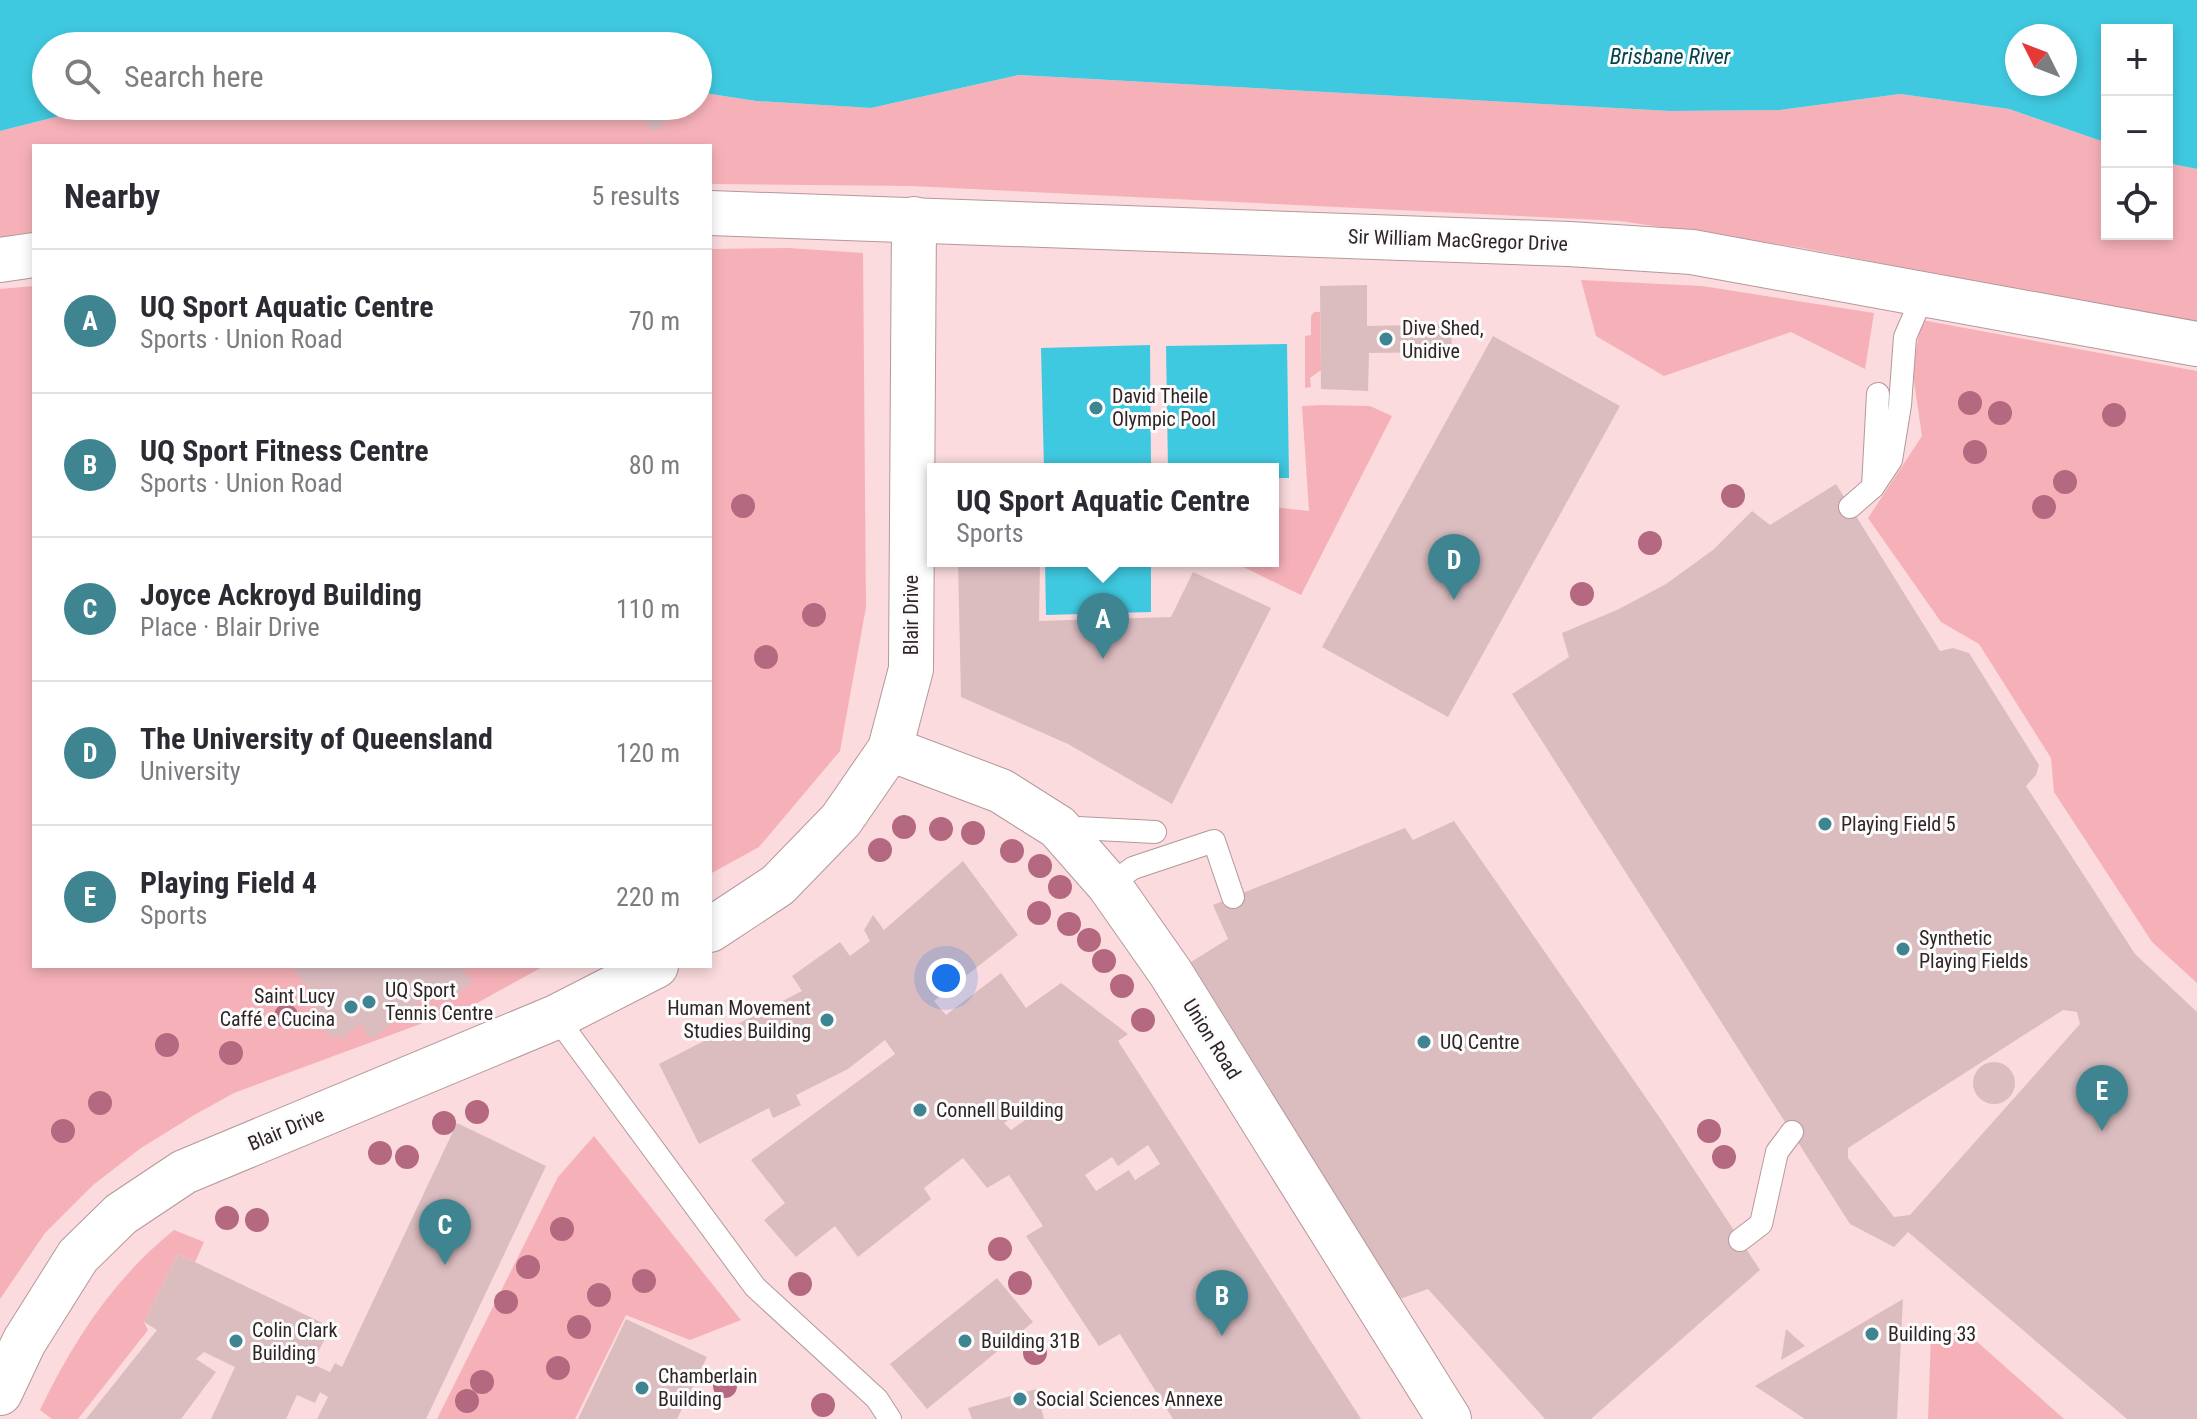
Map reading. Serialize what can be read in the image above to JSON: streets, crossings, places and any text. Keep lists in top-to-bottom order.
{
  "streets": {
    "street": ["Sir William MacGregor Drive", "Blair Drive", "Union Road"]
  },
  "crossings": [
    ["Sir William MacGregor Drive", "Blair Drive"],
    ["Blair Drive", "Union Road"]
  ],
  "water": ["Brisbane River"],
  "places": [
    "Dive Shed, Unidive",
    "David Theile Olympic Pool",
    "Playing Field 5",
    "Synthetic Playing Fields",
    "UQ Sport Tennis Centre",
    "Saint Lucy Caffé e Cucina",
    "Human Movement Studies Building",
    "UQ Centre",
    "Connell Building",
    "Building 33",
    "Colin Clark Building",
    "Building 31B",
    "Chamberlain Building",
    "Social Sciences Annexe"
  ],
  "north": "top left",
  "page": {
    "map_buttons": ["+", "−"],
    "search": "Search here",
    "heading": ["Nearby", "5 results"],
    "list": [
      {
        "mark": "A",
        "name": "UQ Sport Aquatic Centre",
        "note": "Sports · Union Road",
        "value": "70 m"
      },
      {
        "mark": "B",
        "name": "UQ Sport Fitness Centre",
        "note": "Sports · Union Road",
        "value": "80 m"
      },
      {
        "mark": "C",
        "name": "Joyce Ackroyd Building",
        "note": "Place · Blair Drive",
        "value": "110 m"
      },
      {
        "mark": "D",
        "name": "The University of Queensland",
        "note": "University",
        "value": "120 m"
      },
      {
        "mark": "E",
        "name": "Playing Field 4",
        "note": "Sports",
        "value": "220 m"
      }
    ],
    "popup": ["UQ Sport Aquatic Centre", "Sports"],
    "pins": [
      "D",
      "A",
      "E",
      "C",
      "B"
    ]
  }
}
